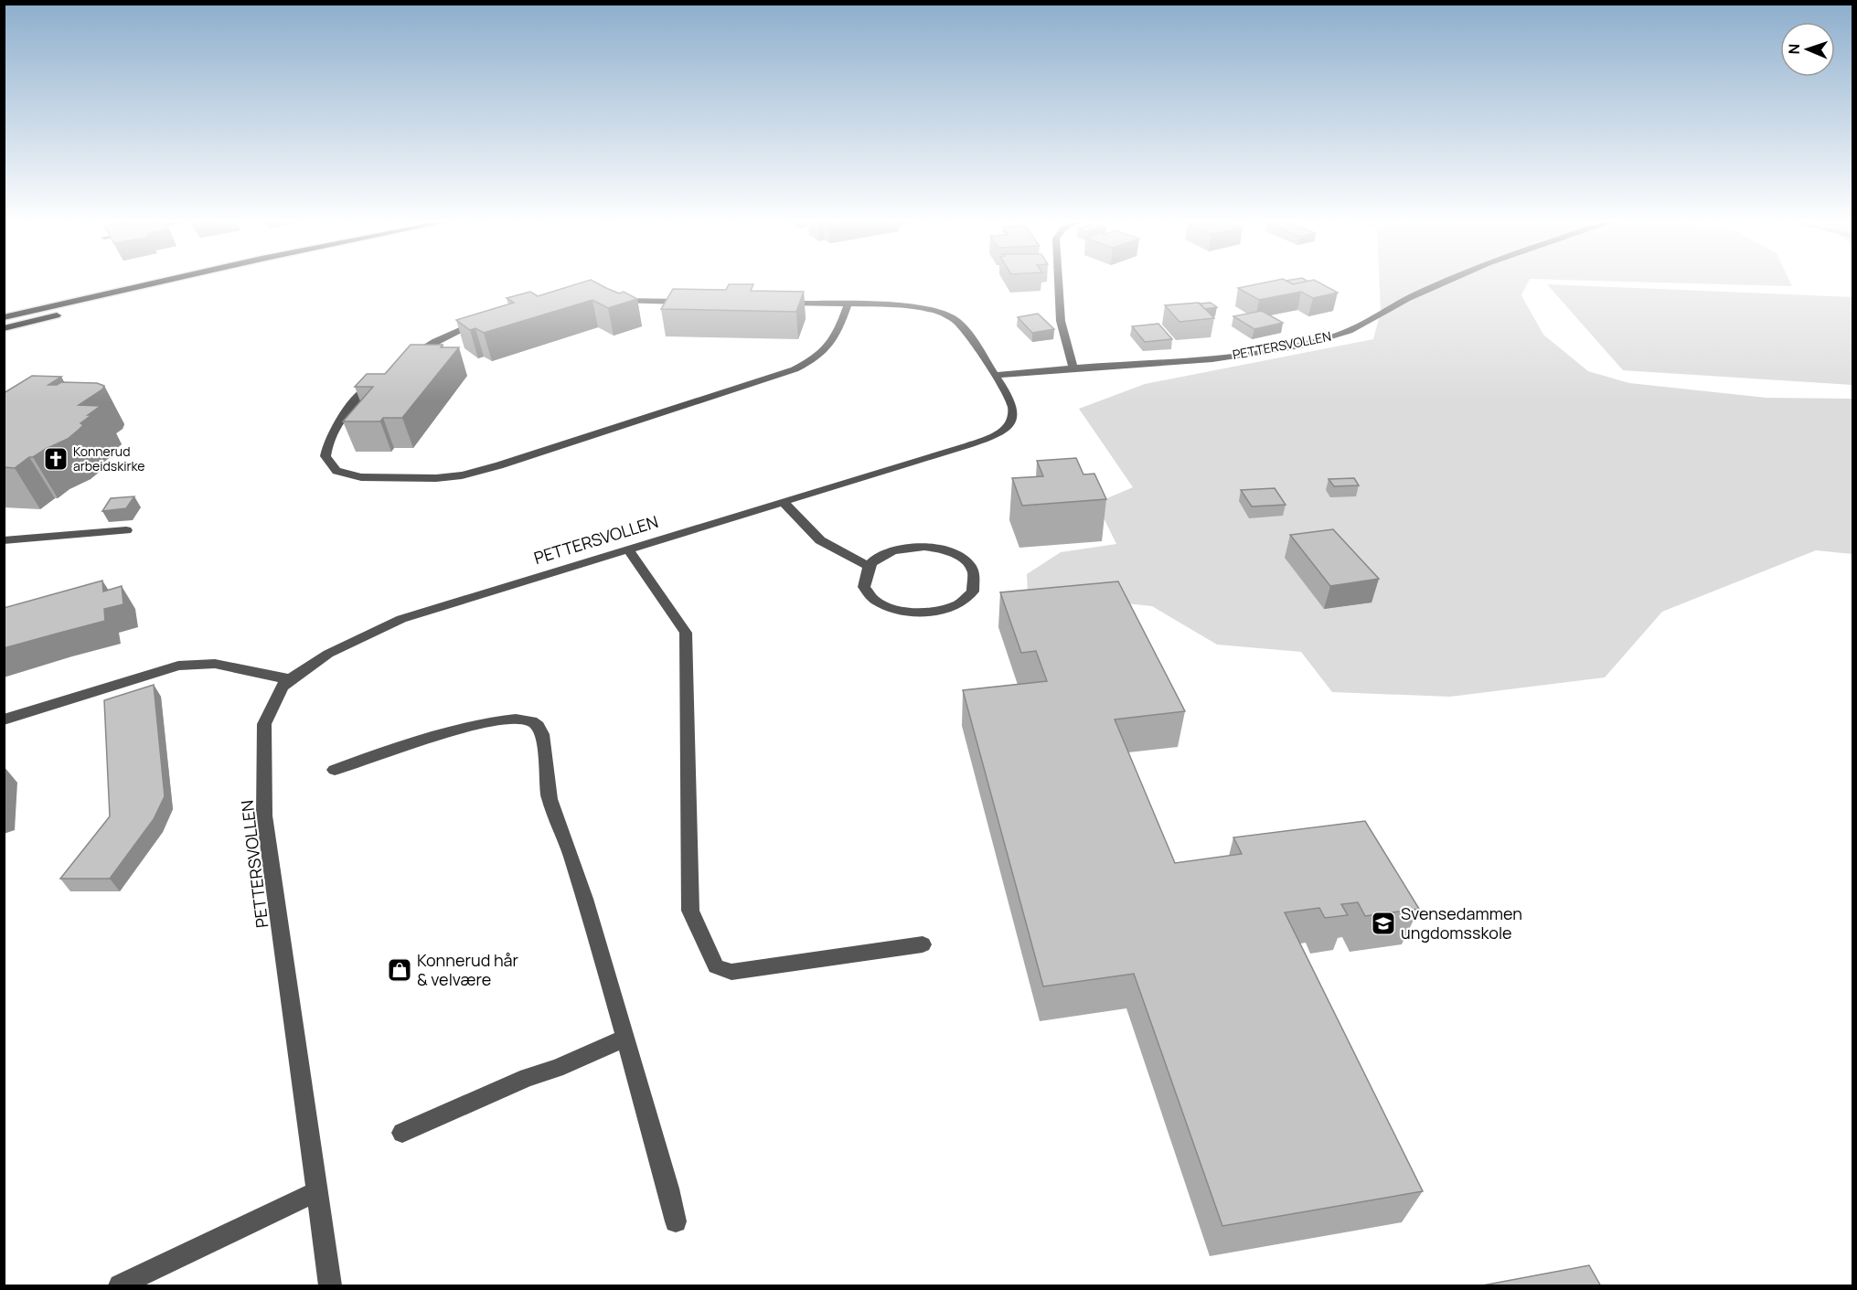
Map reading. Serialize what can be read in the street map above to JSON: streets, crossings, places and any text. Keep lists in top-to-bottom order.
{
  "streets": {
    "street": ["PETTERSVOLLEN"]
  },
  "places": {
    "church": ["Konnerud arbeidskirke"],
    "school or university": ["Svensedammen ungdomsskole"],
    "shop": ["Konnerud hår & velvære"]
  },
  "north": "left"
}
